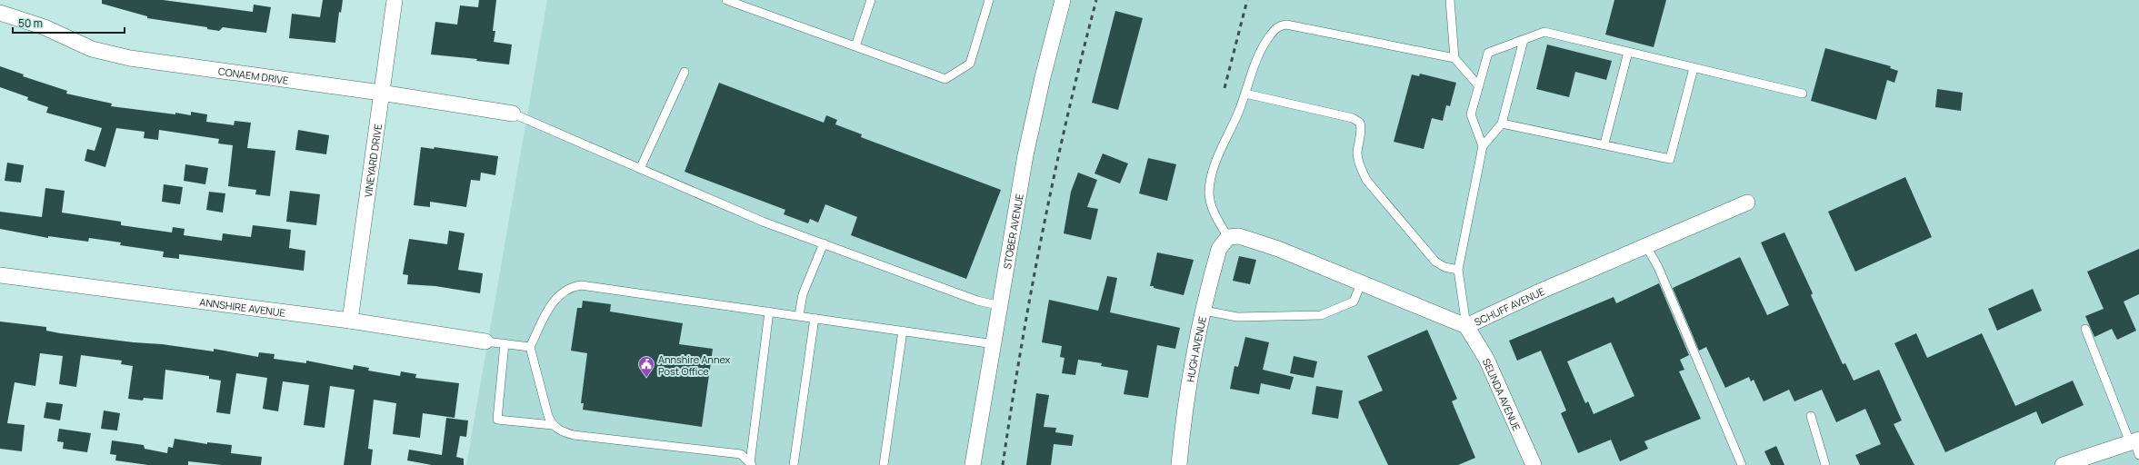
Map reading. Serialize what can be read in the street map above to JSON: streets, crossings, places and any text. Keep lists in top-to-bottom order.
{
  "streets": {
    "street": [
      "CONAEM DRIVE",
      "VINEYARD DRIVE",
      "STOBER AVENUE",
      "SCHUFF AVENUE",
      "ANNSHIRE AVENUE",
      "HUGH AVENUE",
      "SELINDA AVENUE"
    ]
  },
  "crossings": [
    ["CONAEM DRIVE", "VINEYARD DRIVE"],
    ["VINEYARD DRIVE", "ANNSHIRE AVENUE"],
    ["SCHUFF AVENUE", "HUGH AVENUE"],
    ["SCHUFF AVENUE", "SELINDA AVENUE"]
  ],
  "places": {
    "public building": ["Annshire Annex Post Office"]
  },
  "scale_bar": "50 m"
}
